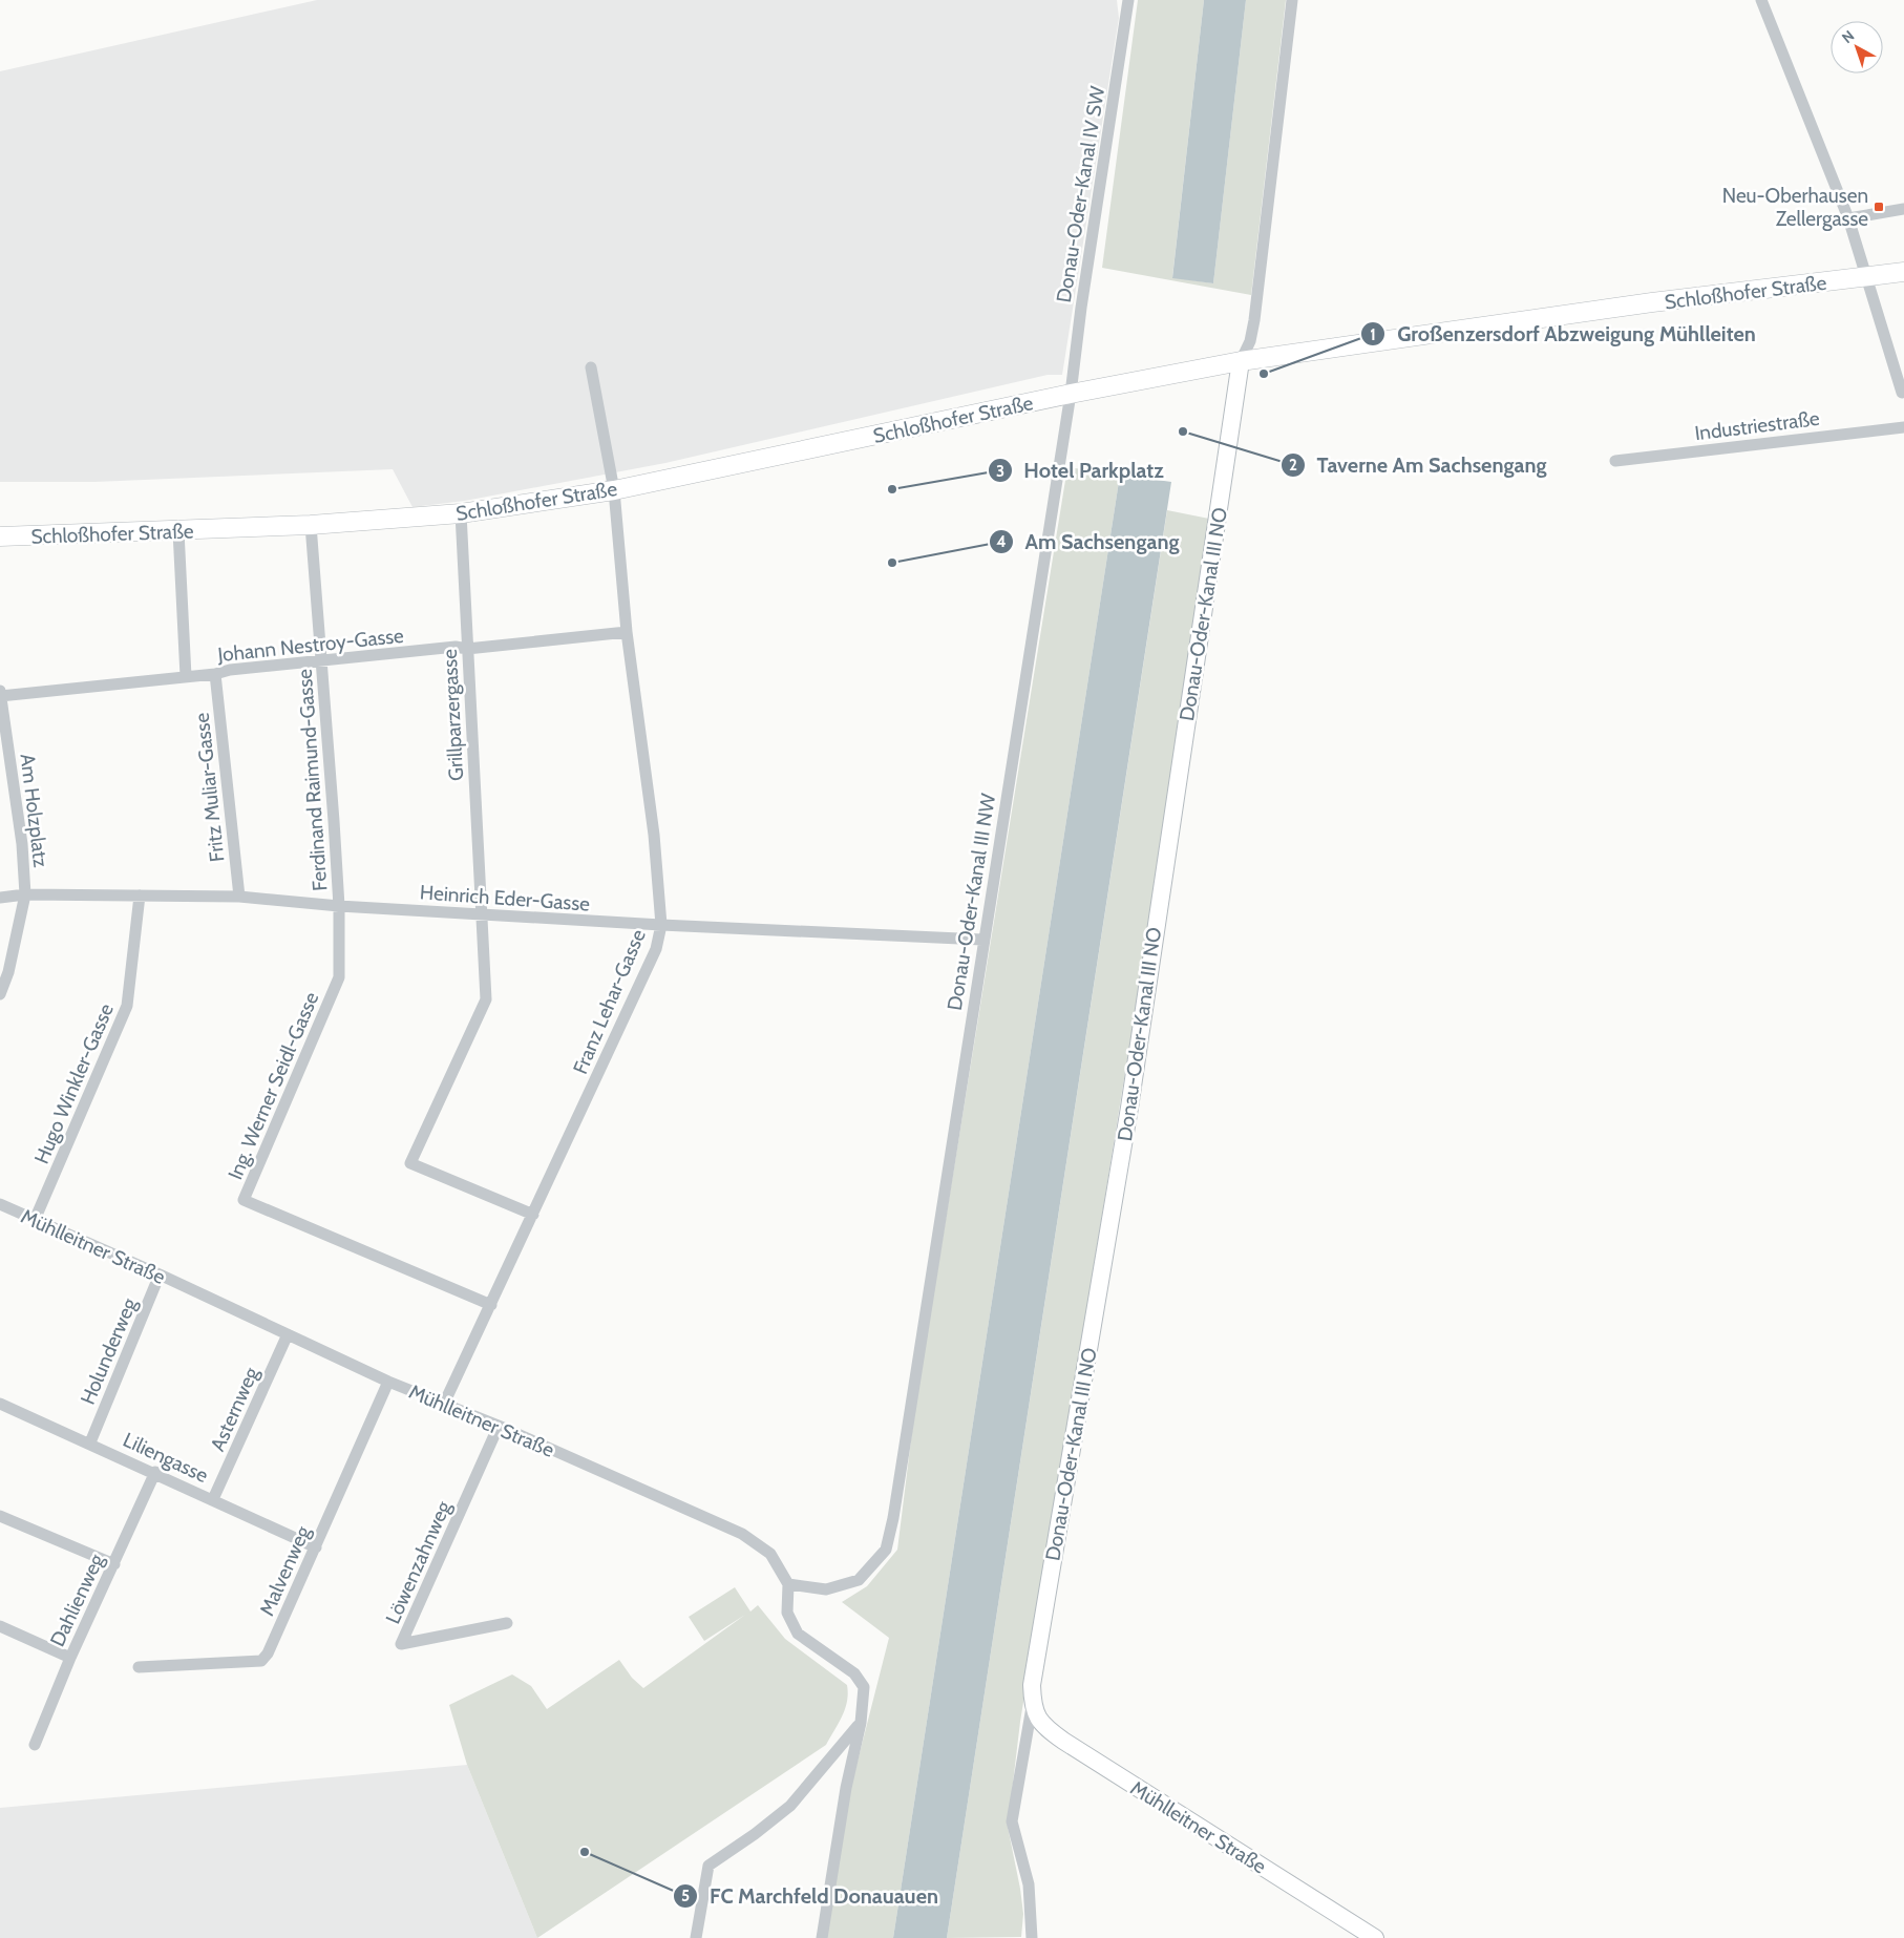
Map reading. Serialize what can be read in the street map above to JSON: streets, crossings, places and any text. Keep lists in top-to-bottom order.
{
  "streets": {
    "main road": ["Schloßhofer Straße"],
    "street": [
      "Donau-Oder-Kanal IV SW",
      "Industriestraße",
      "Donau-Oder-Kanal III NO",
      "Johann Nestroy-Gasse",
      "Grillparzergasse",
      "Ferdinand Raimund-Gasse",
      "Fritz Muliar-Gasse",
      "Am Holzplatz",
      "Heinrich Eder-Gasse",
      "Donau-Oder-Kanal III NW",
      "Franz Lehar-Gasse",
      "Hugo Winkler-Gasse",
      "Ing. Werner Seidl-Gasse",
      "Mühlleitner Straße",
      "Holunderweg",
      "Asternweg",
      "Liliengasse",
      "Löwenzahnweg",
      "Malvenweg",
      "Dahlienweg"
    ]
  },
  "crossings": [
    ["Donau-Oder-Kanal IV SW", "Schloßhofer Straße"],
    ["Donau-Oder-Kanal IV SW", "Donau-Oder-Kanal III NW"],
    ["Schloßhofer Straße", "Donau-Oder-Kanal III NO"],
    ["Schloßhofer Straße", "Grillparzergasse"],
    ["Schloßhofer Straße", "Ferdinand Raimund-Gasse"],
    ["Schloßhofer Straße", "Donau-Oder-Kanal III NW"],
    ["Schloßhofer Straße", "Franz Lehar-Gasse"],
    ["Donau-Oder-Kanal III NO", "Mühlleitner Straße"],
    ["Johann Nestroy-Gasse", "Grillparzergasse"],
    ["Johann Nestroy-Gasse", "Ferdinand Raimund-Gasse"],
    ["Johann Nestroy-Gasse", "Fritz Muliar-Gasse"],
    ["Johann Nestroy-Gasse", "Am Holzplatz"],
    ["Johann Nestroy-Gasse", "Franz Lehar-Gasse"],
    ["Grillparzergasse", "Heinrich Eder-Gasse"],
    ["Grillparzergasse", "Franz Lehar-Gasse"],
    ["Ferdinand Raimund-Gasse", "Heinrich Eder-Gasse"],
    ["Ferdinand Raimund-Gasse", "Ing. Werner Seidl-Gasse"],
    ["Fritz Muliar-Gasse", "Heinrich Eder-Gasse"],
    ["Am Holzplatz", "Heinrich Eder-Gasse"],
    ["Heinrich Eder-Gasse", "Donau-Oder-Kanal III NW"],
    ["Heinrich Eder-Gasse", "Franz Lehar-Gasse"],
    ["Heinrich Eder-Gasse", "Hugo Winkler-Gasse"],
    ["Heinrich Eder-Gasse", "Ing. Werner Seidl-Gasse"],
    ["Donau-Oder-Kanal III NW", "Mühlleitner Straße"],
    ["Franz Lehar-Gasse", "Ing. Werner Seidl-Gasse"],
    ["Franz Lehar-Gasse", "Mühlleitner Straße"],
    ["Hugo Winkler-Gasse", "Mühlleitner Straße"],
    ["Mühlleitner Straße", "Holunderweg"],
    ["Mühlleitner Straße", "Asternweg"],
    ["Mühlleitner Straße", "Löwenzahnweg"],
    ["Mühlleitner Straße", "Malvenweg"],
    ["Holunderweg", "Liliengasse"],
    ["Asternweg", "Liliengasse"],
    ["Liliengasse", "Malvenweg"],
    ["Liliengasse", "Dahlienweg"]
  ],
  "places": {
    "transit": ["Neu-Oberhausen Zellergasse"],
    "other": [
      "Großenzersdorf Abzweigung Mühlleiten",
      "Taverne Am Sachsengang",
      "Hotel Parkplatz",
      "Am Sachsengang",
      "FC Marchfeld Donauauen"
    ]
  },
  "north": "top left"
}
